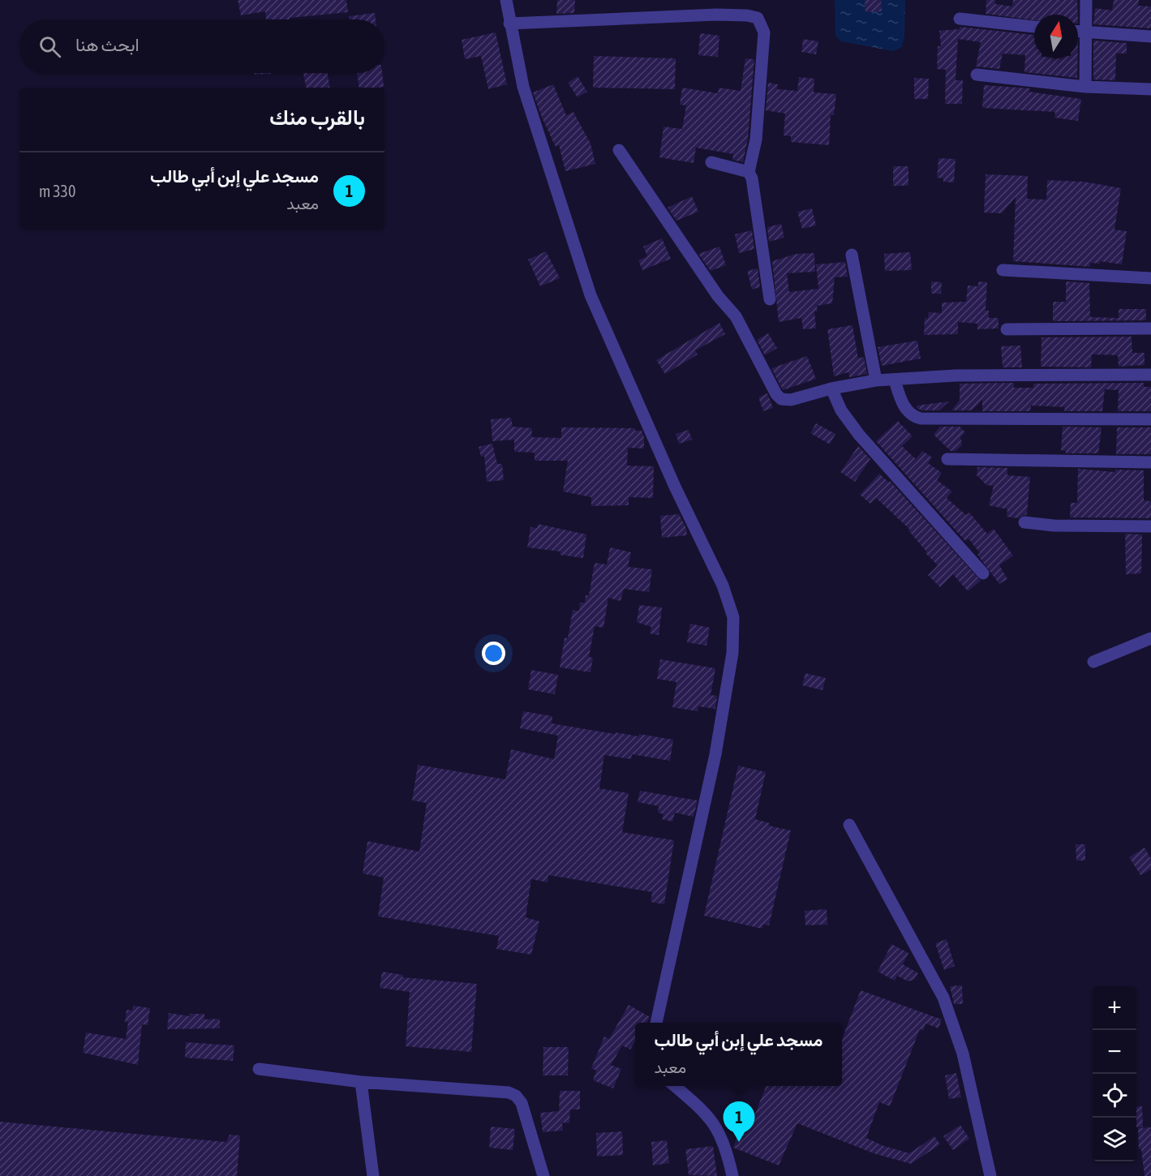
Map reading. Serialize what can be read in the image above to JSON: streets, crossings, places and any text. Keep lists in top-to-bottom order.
{
  "north": "top",
  "page": {
    "search": "ابحث هنا",
    "heading": "بالقرب منك",
    "list": [
      {
        "mark": "1",
        "name": "مسجد علي إبن أبي طالب",
        "note": "معبد",
        "value": "330 m"
      }
    ],
    "map_buttons": ["+", "−"],
    "popup": ["مسجد علي إبن أبي طالب", "معبد"],
    "pins": "1"
  }
}
